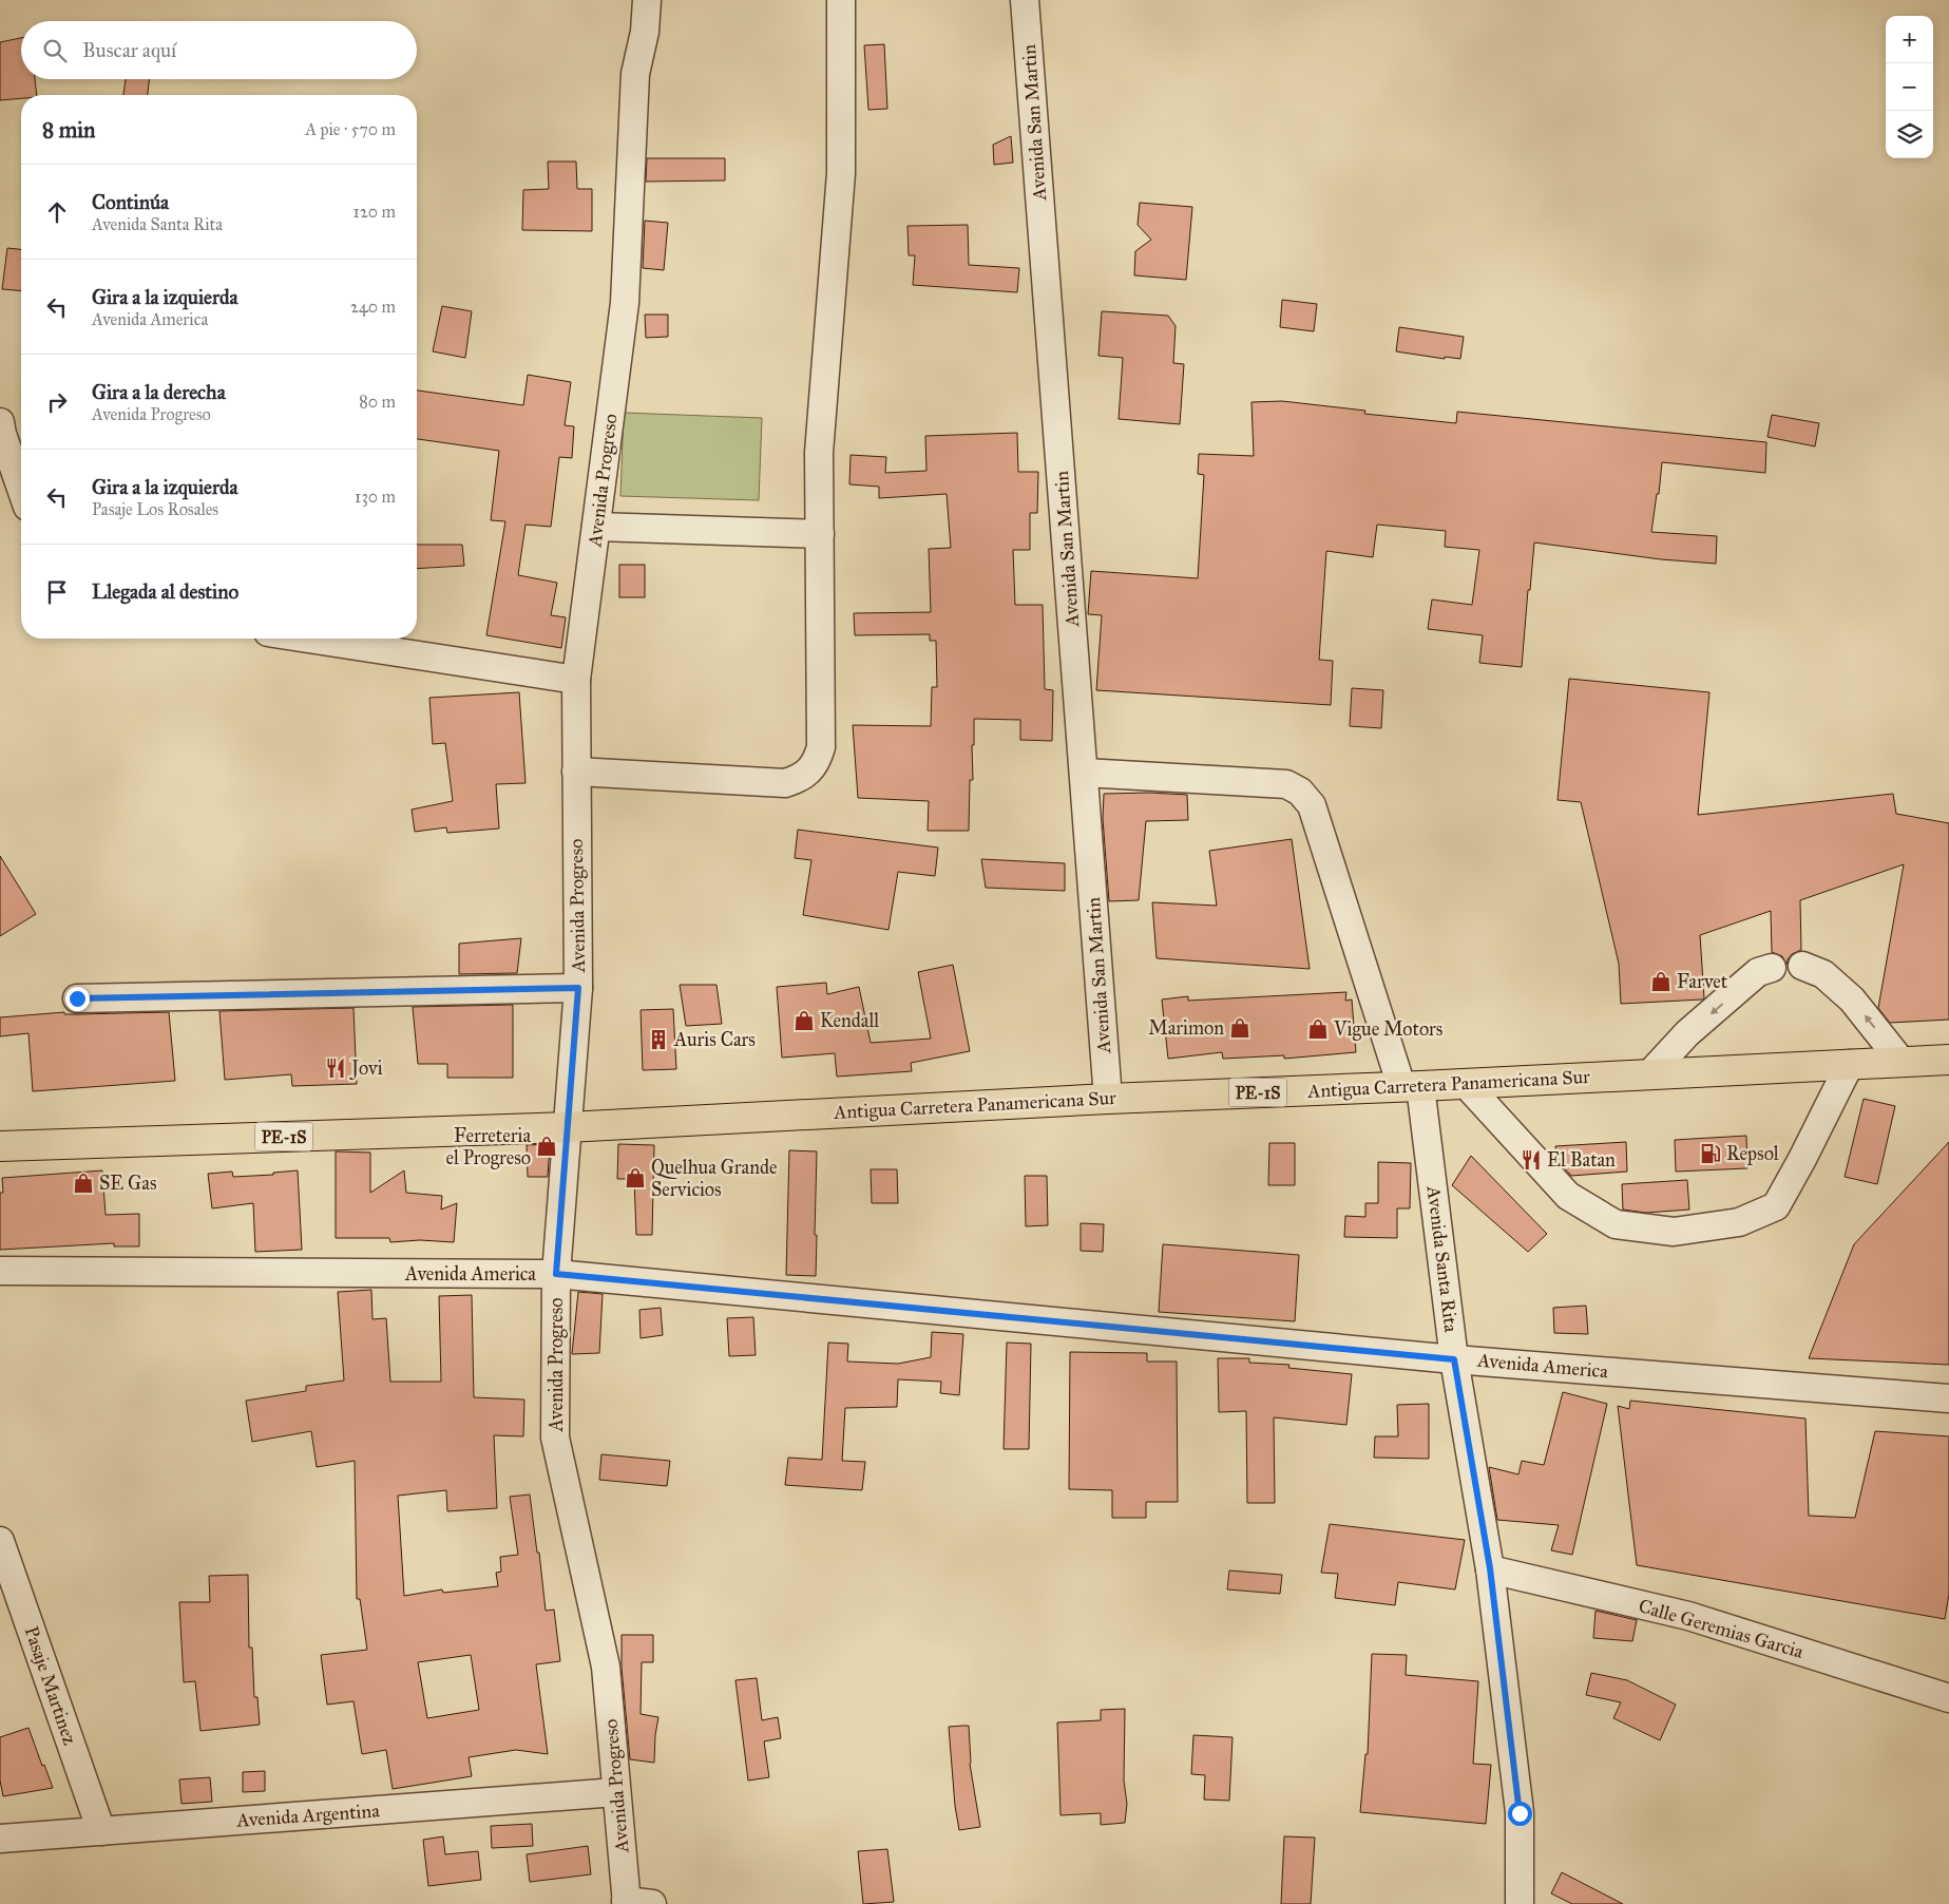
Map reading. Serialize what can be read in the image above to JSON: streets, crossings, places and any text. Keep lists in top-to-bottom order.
{
  "streets": {
    "highway": ["Antigua Carretera Panamericana Sur", "PE-1S"],
    "street": [
      "Avenida San Martin",
      "Avenida Progreso",
      "Avenida Santa Rita",
      "Avenida America",
      "Calle Geremias Garcia",
      "Pasaje Martinez",
      "Avenida Argentina"
    ]
  },
  "crossings": [
    ["Avenida San Martin", "Antigua Carretera Panamericana Sur"],
    ["Avenida San Martin", "Avenida Santa Rita"],
    ["Avenida Progreso", "Antigua Carretera Panamericana Sur"],
    ["Avenida Progreso", "Avenida America"],
    ["Avenida Progreso", "Avenida Argentina"],
    ["Antigua Carretera Panamericana Sur", "Avenida Santa Rita"],
    ["Avenida Santa Rita", "Avenida America"],
    ["Avenida Santa Rita", "Calle Geremias Garcia"],
    ["Pasaje Martinez", "Avenida Argentina"]
  ],
  "places": {
    "shop": [
      "Farvet",
      "Kendall",
      "Marimon",
      "Vigue Motors",
      "Ferreteria el Progreso",
      "Quelhua Grande Servicios",
      "SE Gas"
    ],
    "building": ["Auris Cars"],
    "restaurant": ["Jovi", "El Batan"],
    "fuel station": ["Repsol"]
  },
  "page": {
    "map_buttons": ["+", "−"],
    "search": "Buscar aquí",
    "heading": ["8 min", "A pie · 570 m"],
    "list": [
      ["Continúa", "Avenida Santa Rita", "120 m"],
      ["Gira a la izquierda", "Avenida America", "240 m"],
      ["Gira a la derecha", "Avenida Progreso", "80 m"],
      ["Gira a la izquierda", "Pasaje Los Rosales", "130 m"],
      "Llegada al destino"
    ]
  }
}
